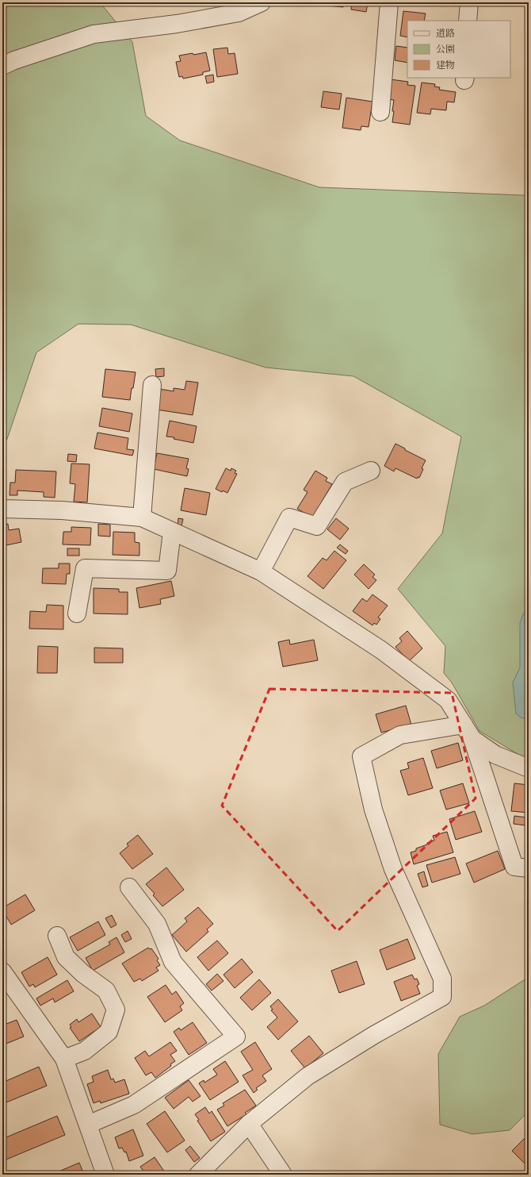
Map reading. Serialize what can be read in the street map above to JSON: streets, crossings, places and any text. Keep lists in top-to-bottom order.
{
  "legend": ["道路", "公園", "建物"]
}
